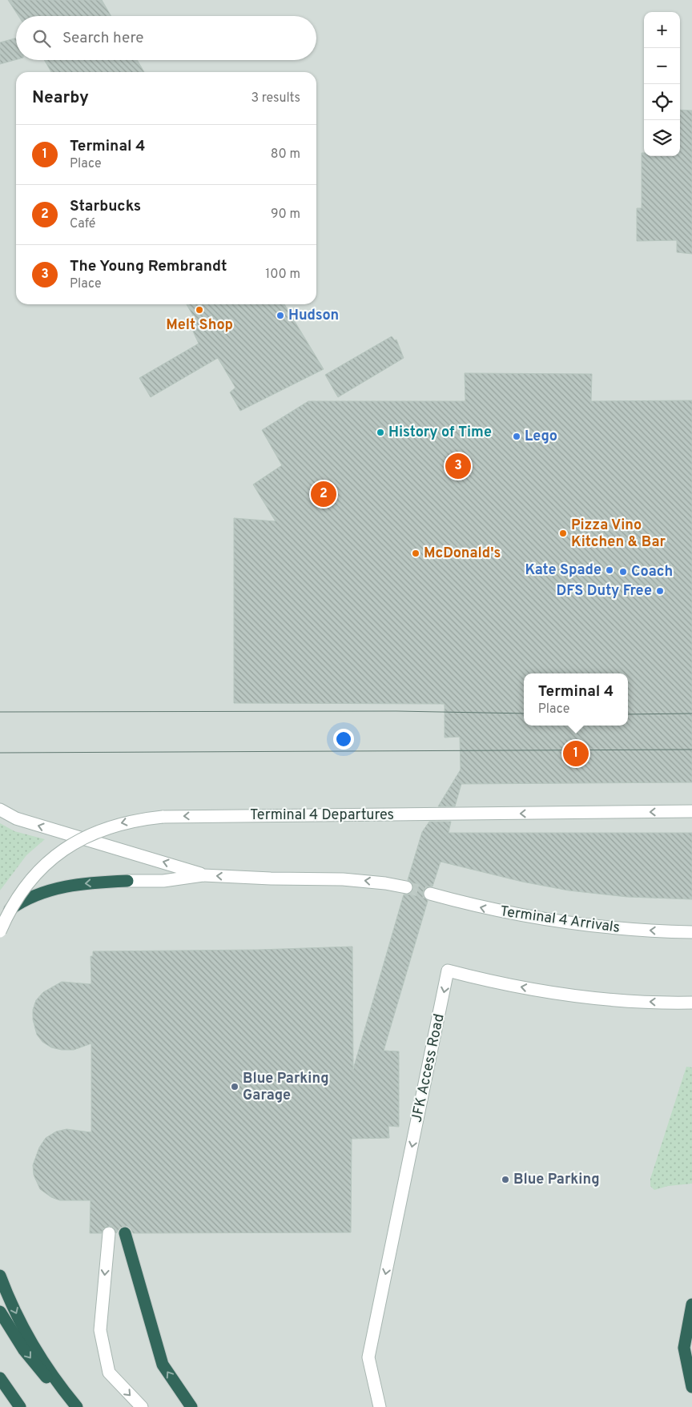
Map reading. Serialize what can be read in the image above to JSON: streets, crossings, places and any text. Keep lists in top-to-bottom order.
{
  "streets": {
    "street": ["Terminal 4 Departures", "Terminal 4 Arrivals", "JFK Access Road"]
  },
  "one_way": ["Terminal 4 Arrivals"],
  "places": [
    "Melt Shop",
    "Hudson",
    "History of Time",
    "Lego",
    "Pizza Vino Kitchen & Bar",
    "McDonald's",
    "Kate Spade",
    "Coach",
    "DFS Duty Free",
    "Blue Parking Garage",
    "Blue Parking"
  ],
  "page": {
    "map_buttons": ["+", "−"],
    "search": "Search here",
    "heading": ["Nearby", "3 results"],
    "list": [
      {
        "mark": "1",
        "name": "Terminal 4",
        "note": "Place",
        "value": "80 m"
      },
      {
        "mark": "2",
        "name": "Starbucks",
        "note": "Café",
        "value": "90 m"
      },
      {
        "mark": "3",
        "name": "The Young Rembrandt",
        "note": "Place",
        "value": "100 m"
      }
    ],
    "pins": ["3", "2", "1"],
    "popup": ["Terminal 4", "Place"]
  }
}
